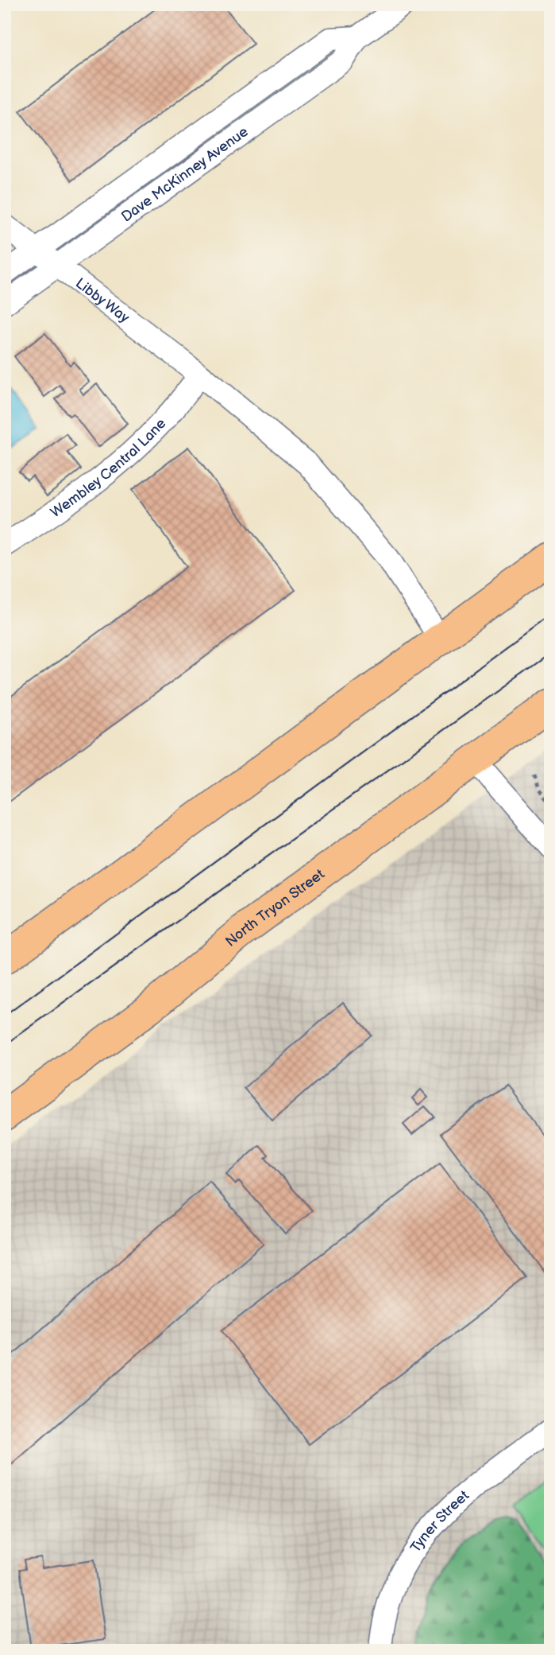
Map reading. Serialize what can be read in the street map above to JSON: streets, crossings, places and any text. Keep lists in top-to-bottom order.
{
  "streets": {
    "main road": ["North Tryon Street"],
    "street": [
      "Dave McKinney Avenue",
      "Libby Way",
      "Wembley Central Lane",
      "Tyner Street"
    ]
  },
  "crossings": [
    ["Dave McKinney Avenue", "Libby Way"],
    ["Libby Way", "Wembley Central Lane"]
  ]
}
